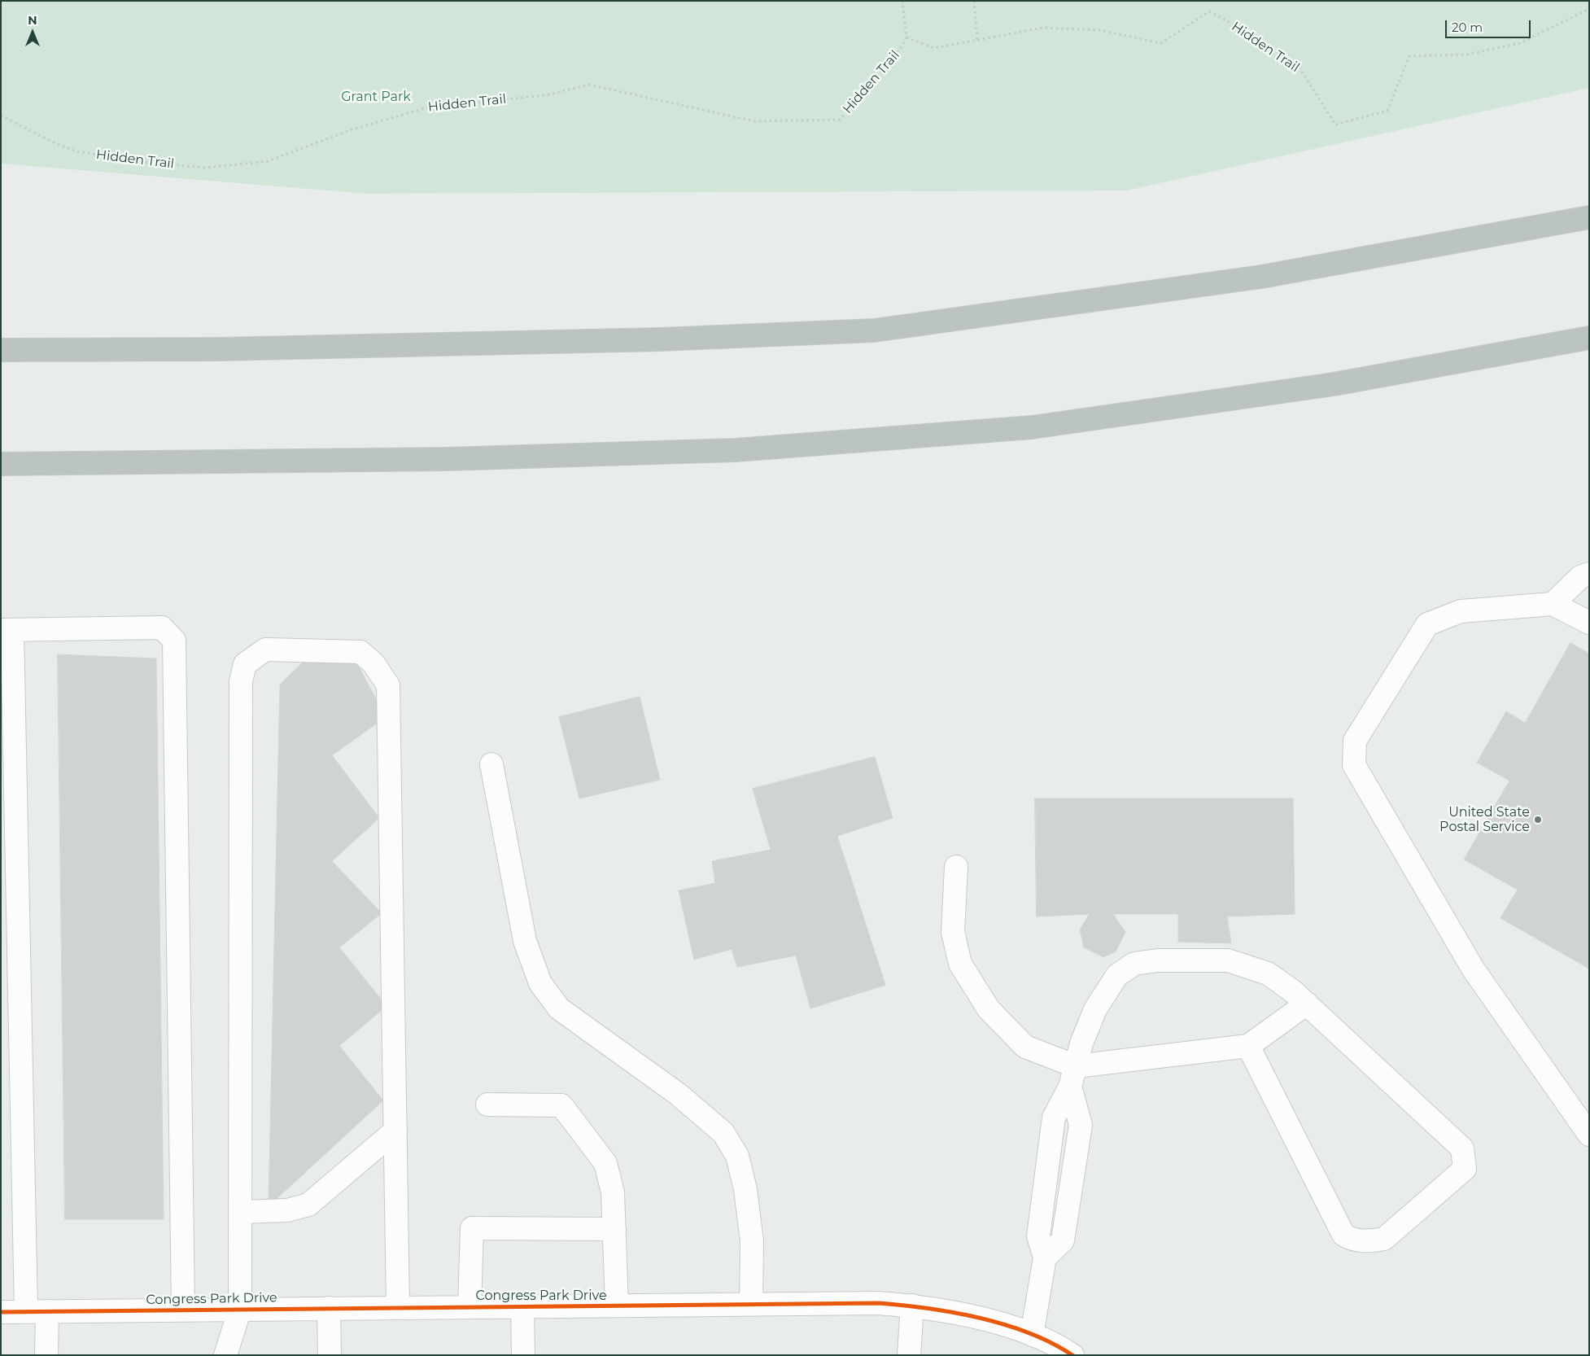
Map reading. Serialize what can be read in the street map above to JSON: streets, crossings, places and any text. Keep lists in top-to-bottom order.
{
  "streets": {
    "street": ["Congress Park Drive"],
    "path": ["Hidden Trail"]
  },
  "parks": ["Grant Park"],
  "places": ["United State Postal Service"],
  "scale_bar": "20 m",
  "north": "top"
}
